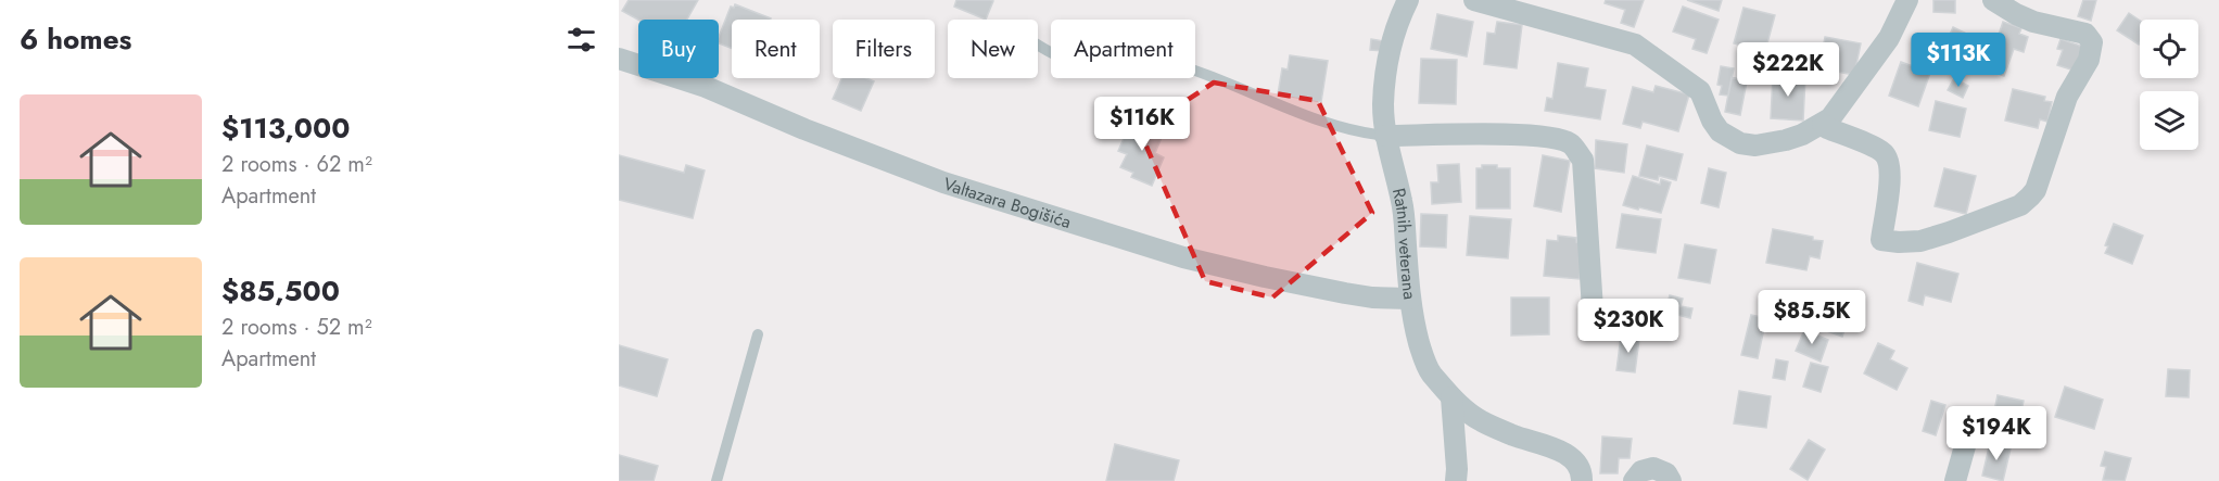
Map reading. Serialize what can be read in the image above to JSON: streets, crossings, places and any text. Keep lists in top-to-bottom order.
{
  "streets": {
    "street": ["Valtazara Bogišića", "Ratnih veterana"]
  },
  "crossings": [
    ["Valtazara Bogišića", "Ratnih veterana"]
  ],
  "page": {
    "heading": "6 homes",
    "chip": [
      "Buy",
      "Rent",
      "Filters",
      "New",
      "Apartment"
    ],
    "price": [
      "$113K",
      "$222K",
      "$116K",
      "$85.5K",
      "$230K",
      "$194K"
    ],
    "list": [
      {
        "name": "$113,000",
        "note": "2 rooms · 62 m² · Apartment"
      },
      {
        "name": "$85,500",
        "note": "2 rooms · 52 m² · Apartment"
      }
    ]
  }
}
